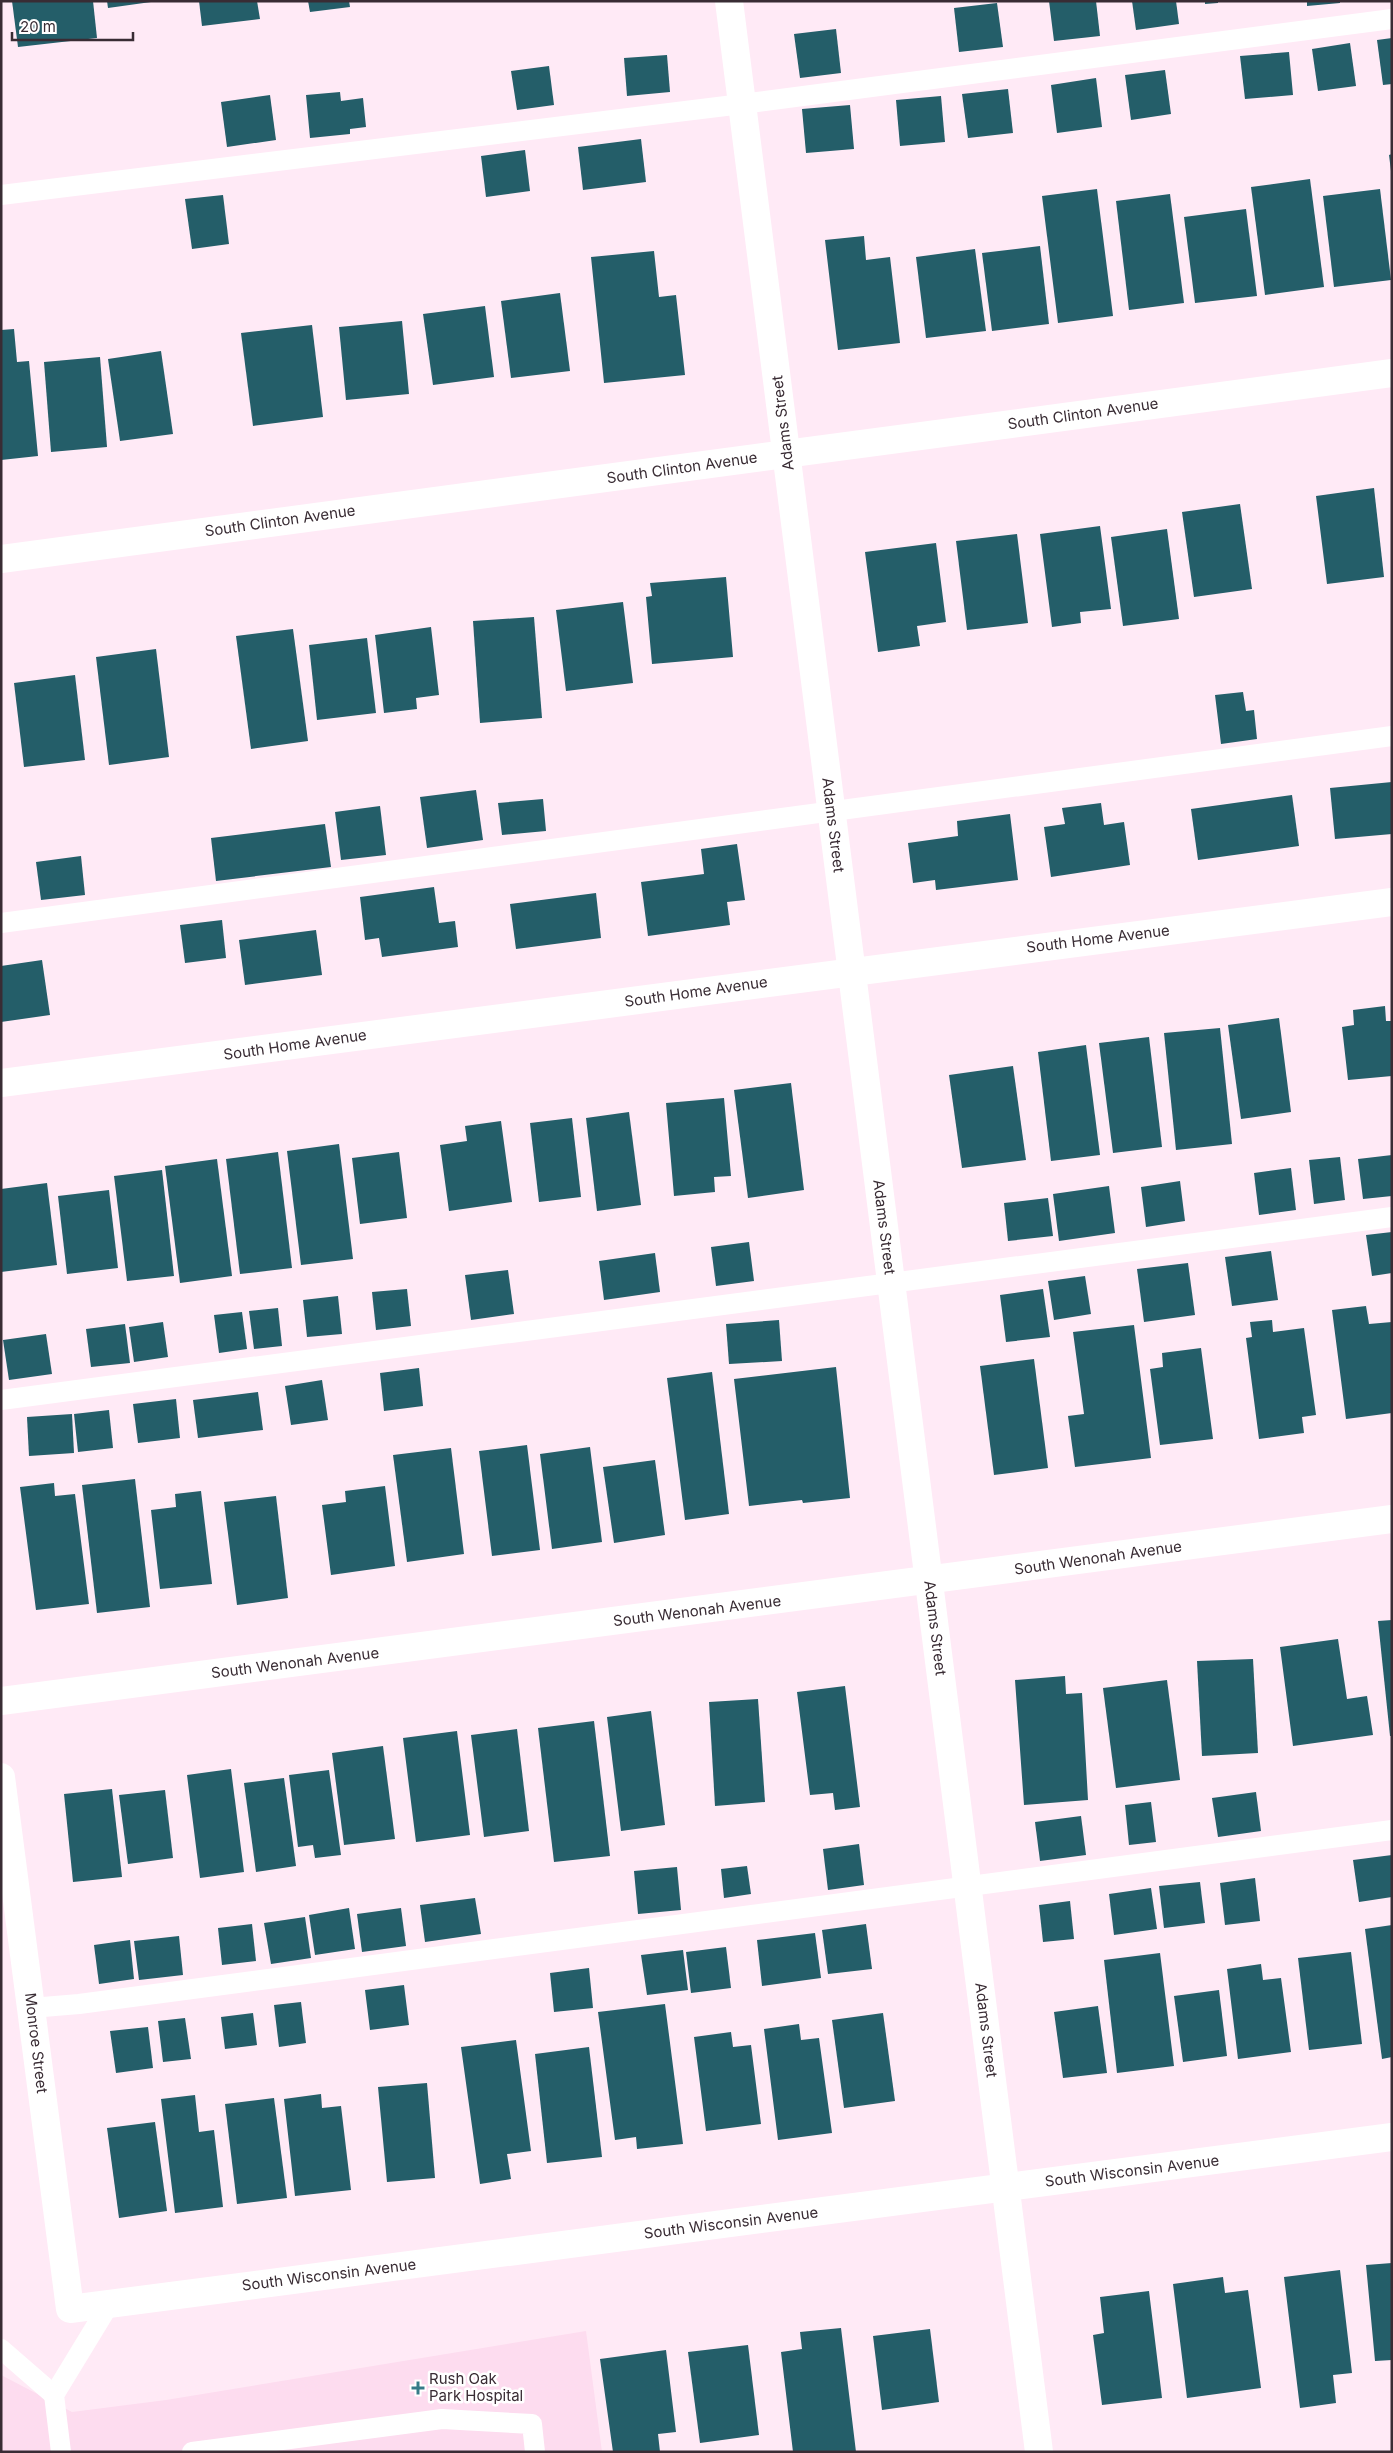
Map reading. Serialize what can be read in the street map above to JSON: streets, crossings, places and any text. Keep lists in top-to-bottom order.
{
  "streets": {
    "street": [
      "South Clinton Avenue",
      "Adams Street",
      "South Home Avenue",
      "South Wenonah Avenue",
      "Monroe Street",
      "South Wisconsin Avenue"
    ]
  },
  "crossings": [
    ["South Clinton Avenue", "Adams Street"],
    ["Adams Street", "South Home Avenue"],
    ["Adams Street", "South Wenonah Avenue"],
    ["Adams Street", "South Wisconsin Avenue"],
    ["Monroe Street", "South Wisconsin Avenue"]
  ],
  "places": {
    "health": ["Rush Oak Park Hospital"]
  },
  "scale_bar": "20 m"
}
